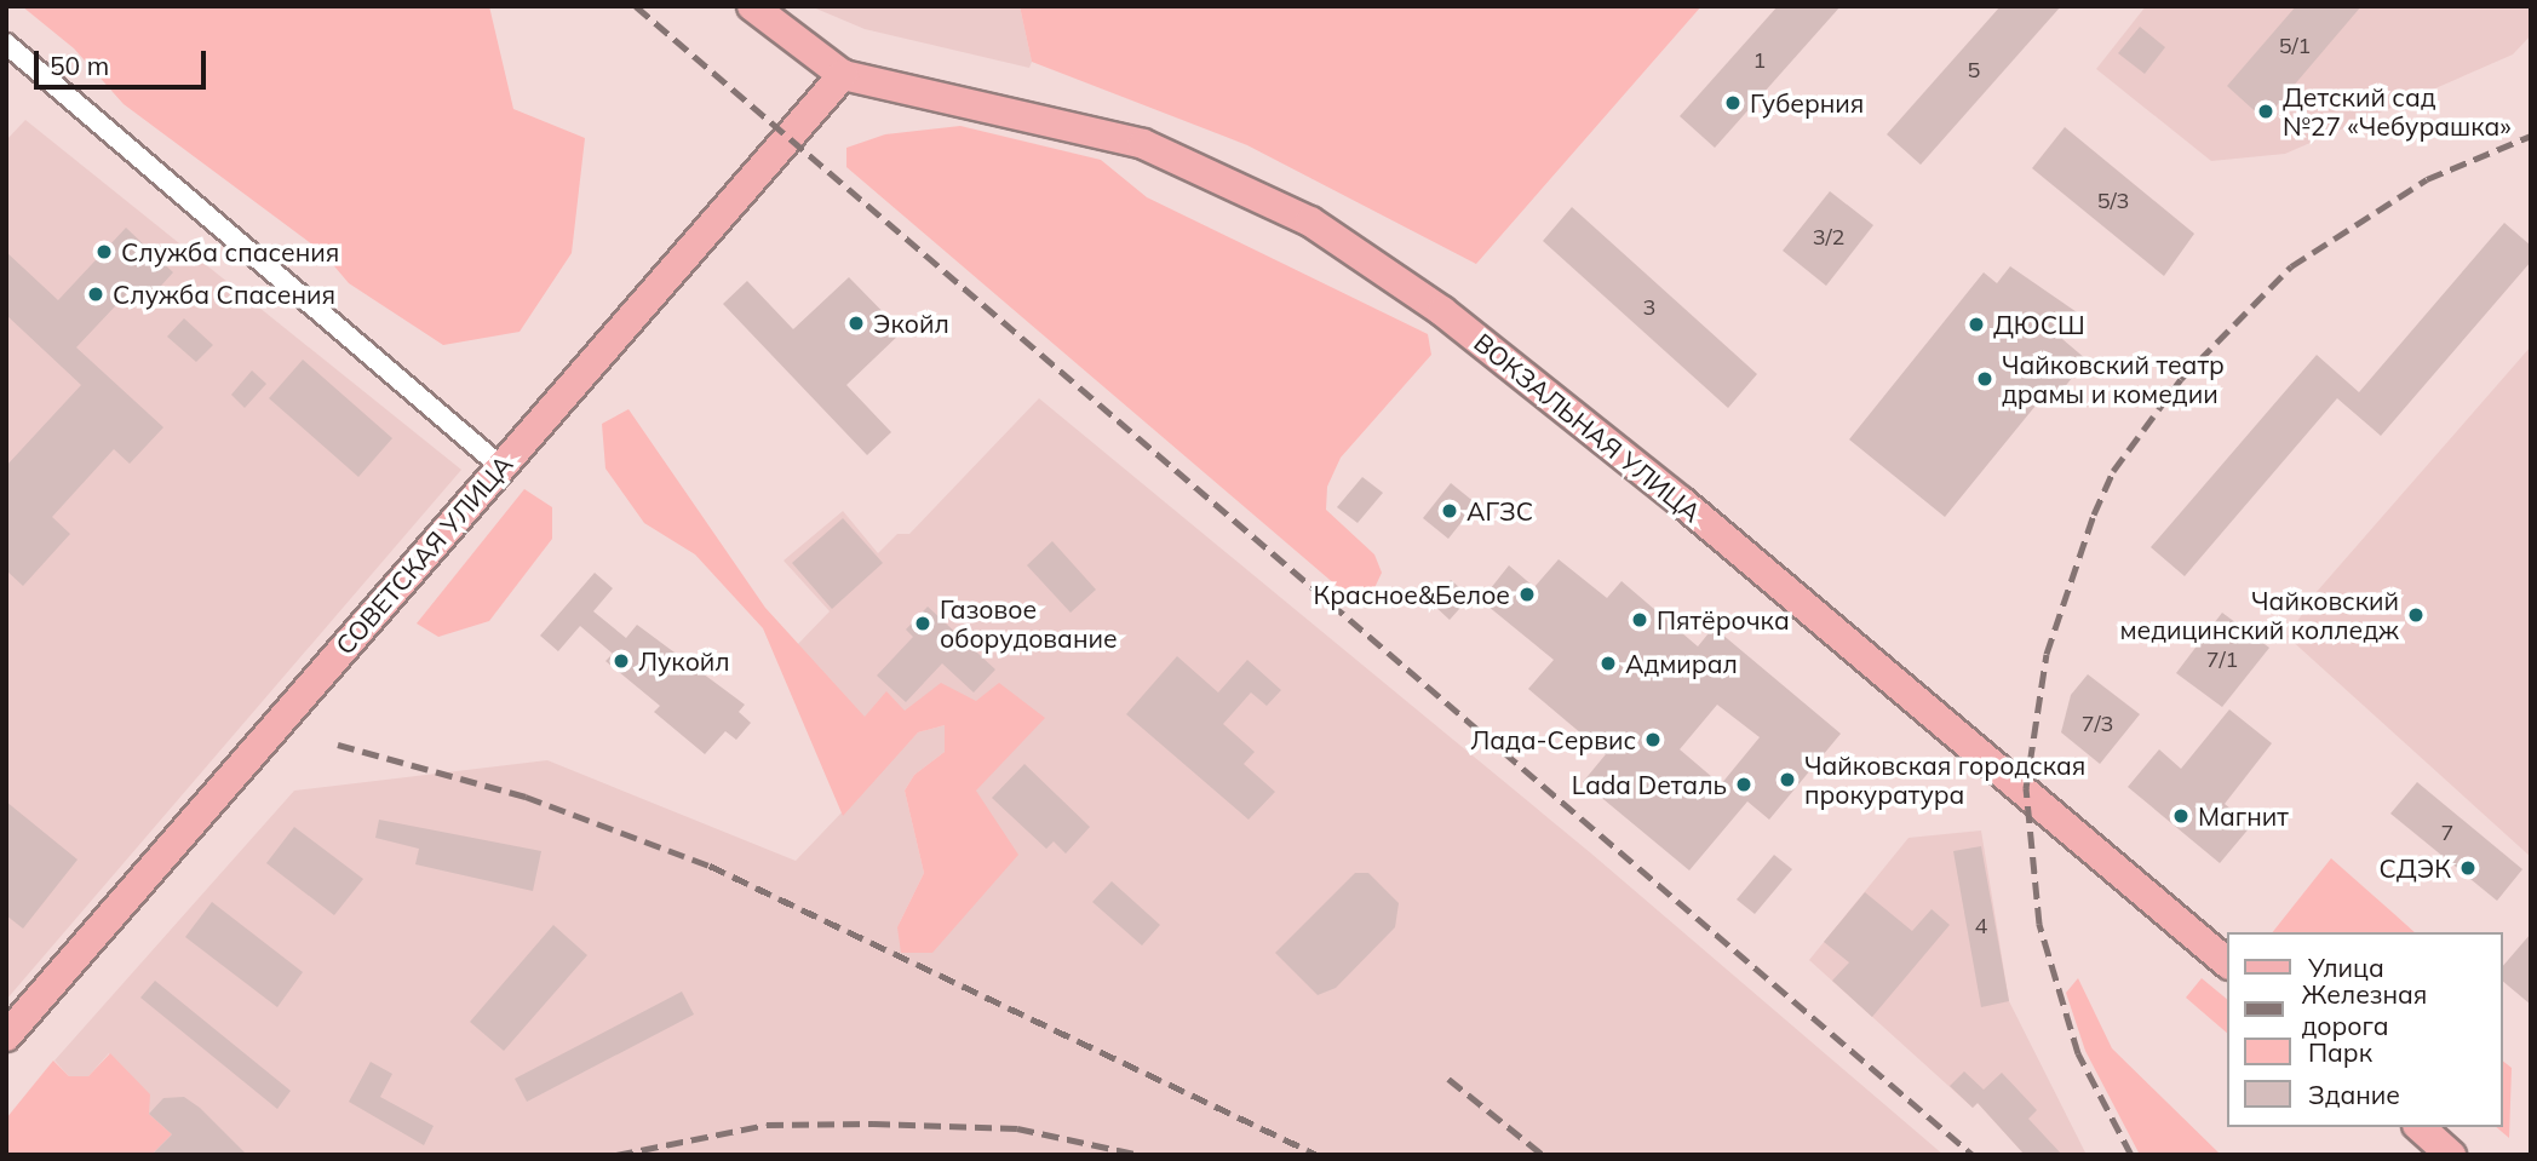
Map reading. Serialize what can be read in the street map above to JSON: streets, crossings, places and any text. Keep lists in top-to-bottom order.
{
  "streets": {
    "main road": ["ВОКЗАЛЬНАЯ УЛИЦА", "СОВЕТСКАЯ УЛИЦА"]
  },
  "crossings": [
    ["ВОКЗАЛЬНАЯ УЛИЦА", "СОВЕТСКАЯ УЛИЦА"]
  ],
  "places": [
    "Губерния",
    "Детский сад №27 «Чебурашка»",
    "Служба спасения",
    "Служба Спасения",
    "Экойл",
    "ДЮСШ",
    "Чайковский театр драмы и комедии",
    "АГЗС",
    "Красное&Белое",
    "Чайковский медицинский колледж",
    "Пятёрочка",
    "Газовое оборудование",
    "Лукойл",
    "Адмирал",
    "Лада-Сервис",
    "Чайковская городская прокуратура",
    "Lada Dеталь",
    "Магнит",
    "СДЭК"
  ],
  "house_numbers": [
    "5/1",
    "1",
    "5",
    "5/3",
    "3/2",
    "3",
    "7/1",
    "7/3",
    "7",
    "4"
  ],
  "legend": [
    "Улица",
    "Железная дорога",
    "Парк",
    "Здание"
  ],
  "scale_bar": "50 m"
}
